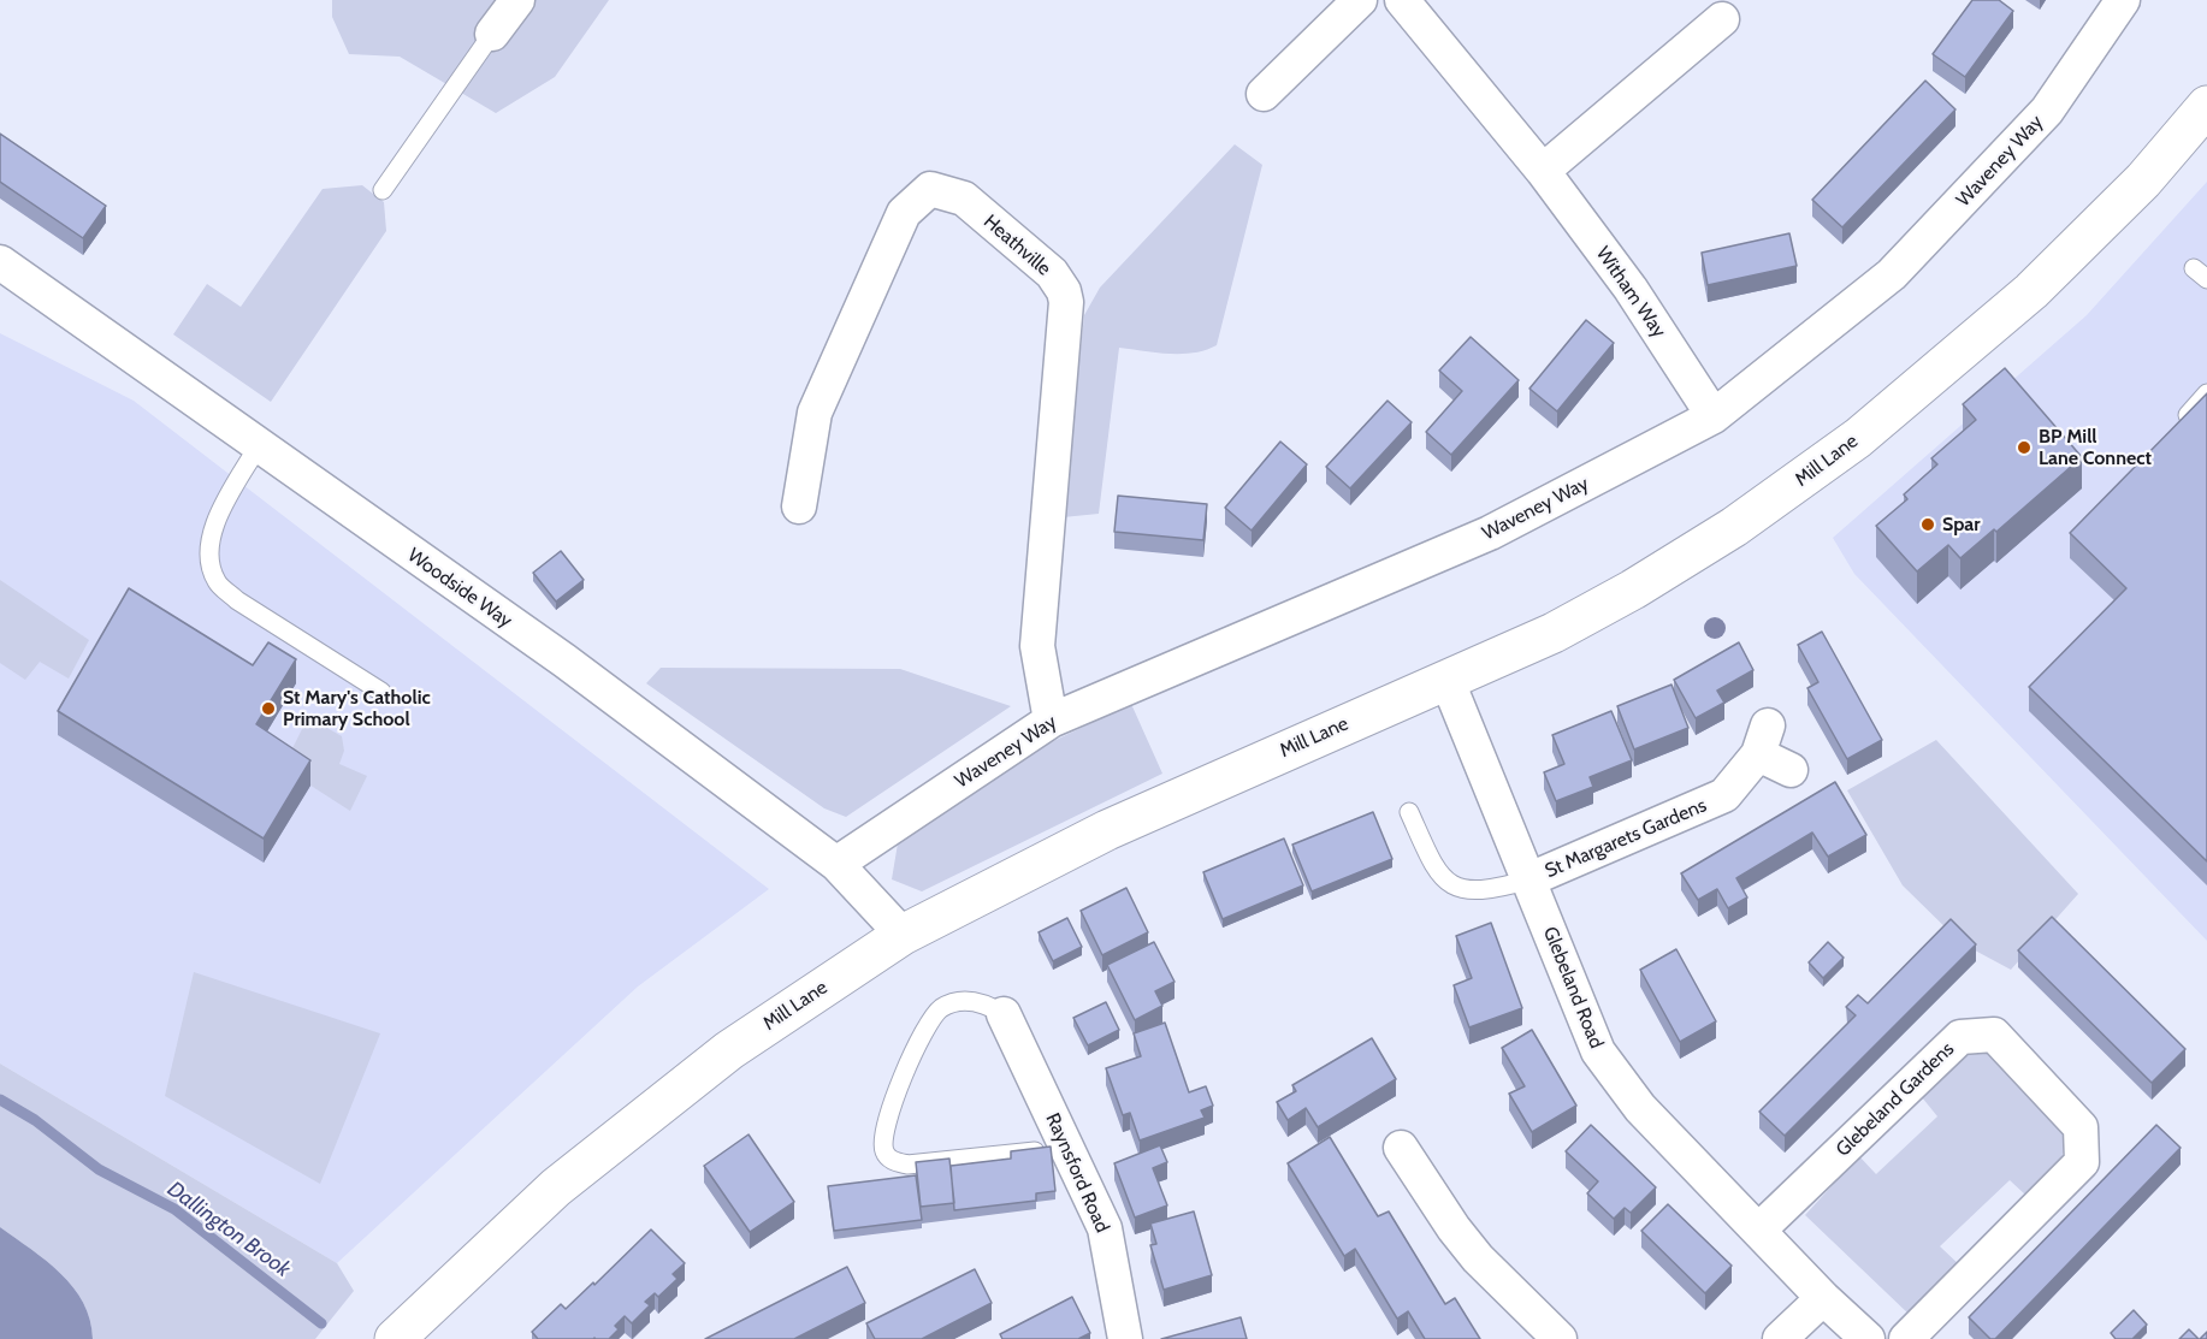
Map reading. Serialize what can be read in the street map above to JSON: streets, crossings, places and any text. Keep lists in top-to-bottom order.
{
  "streets": {
    "street": [
      "Waveney Way",
      "Heathville",
      "Witham Way",
      "Mill Lane",
      "Woodside Way",
      "St Margarets Gardens",
      "Glebeland Road",
      "Glebeland Gardens",
      "Raynsford Road"
    ]
  },
  "crossings": [
    ["Waveney Way", "Heathville"],
    ["Waveney Way", "Witham Way"],
    ["Waveney Way", "Woodside Way"],
    ["Mill Lane", "Woodside Way"],
    ["Mill Lane", "Glebeland Road"],
    ["St Margarets Gardens", "Glebeland Road"],
    ["Glebeland Road", "Glebeland Gardens"]
  ],
  "water": ["Dallington Brook"],
  "places": ["BP Mill Lane Connect", "Spar", "St Mary's Catholic Primary School"]
}
